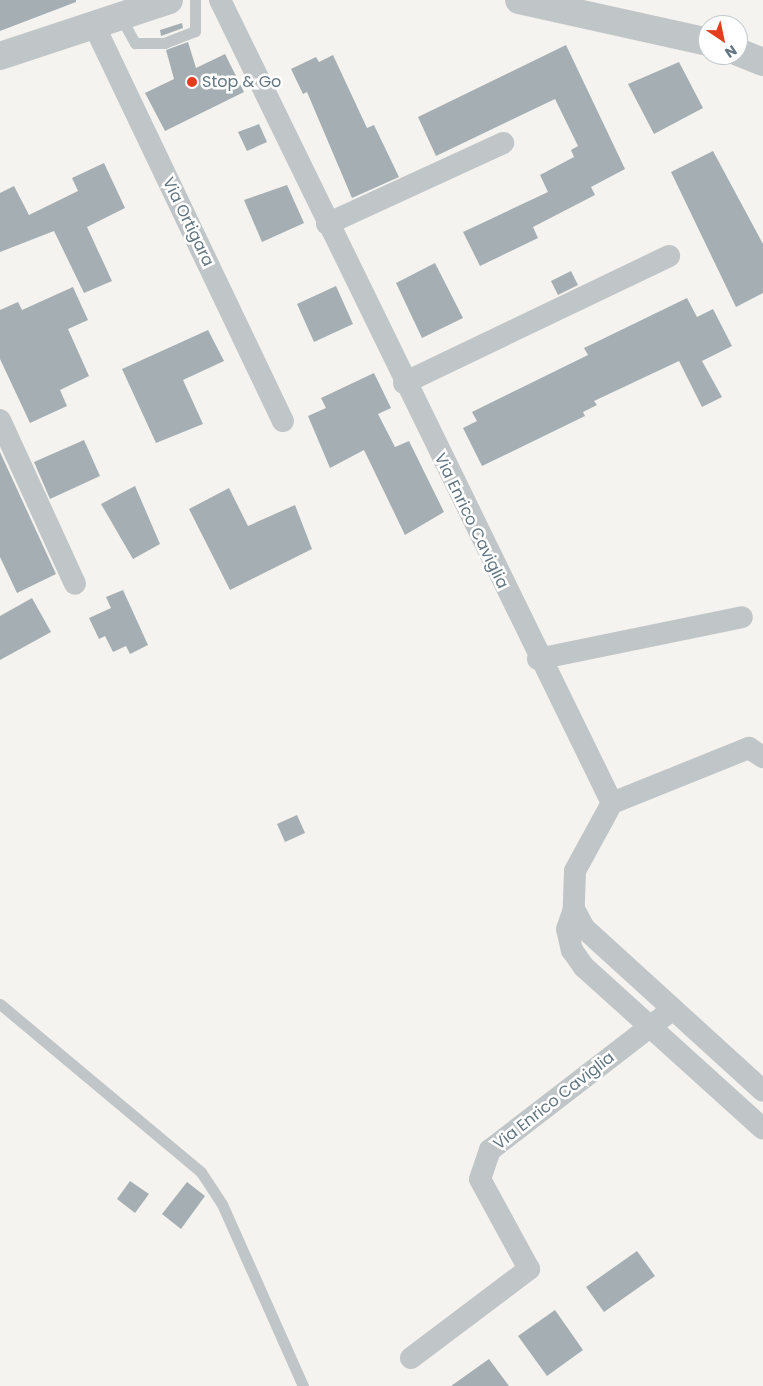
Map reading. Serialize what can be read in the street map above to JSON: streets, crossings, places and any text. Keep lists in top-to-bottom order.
{
  "streets": {
    "street": ["Via Ortigara", "Via Enrico Caviglia"]
  },
  "places": ["Stop & Go"],
  "north": "bottom right"
}
